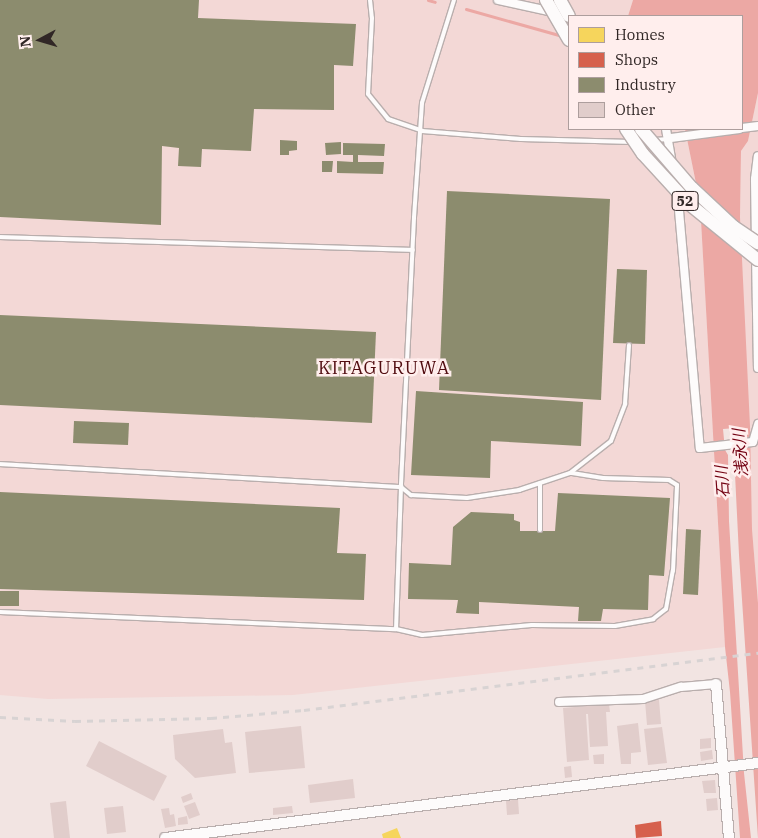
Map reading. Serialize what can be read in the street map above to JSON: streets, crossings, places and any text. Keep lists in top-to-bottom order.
{
  "streets": {
    "main road": ["52"]
  },
  "districts": ["KITAGURUWA"],
  "water": ["浅永川", "石川"],
  "legend": [
    "Homes",
    "Shops",
    "Industry",
    "Other"
  ],
  "north": "left"
}
